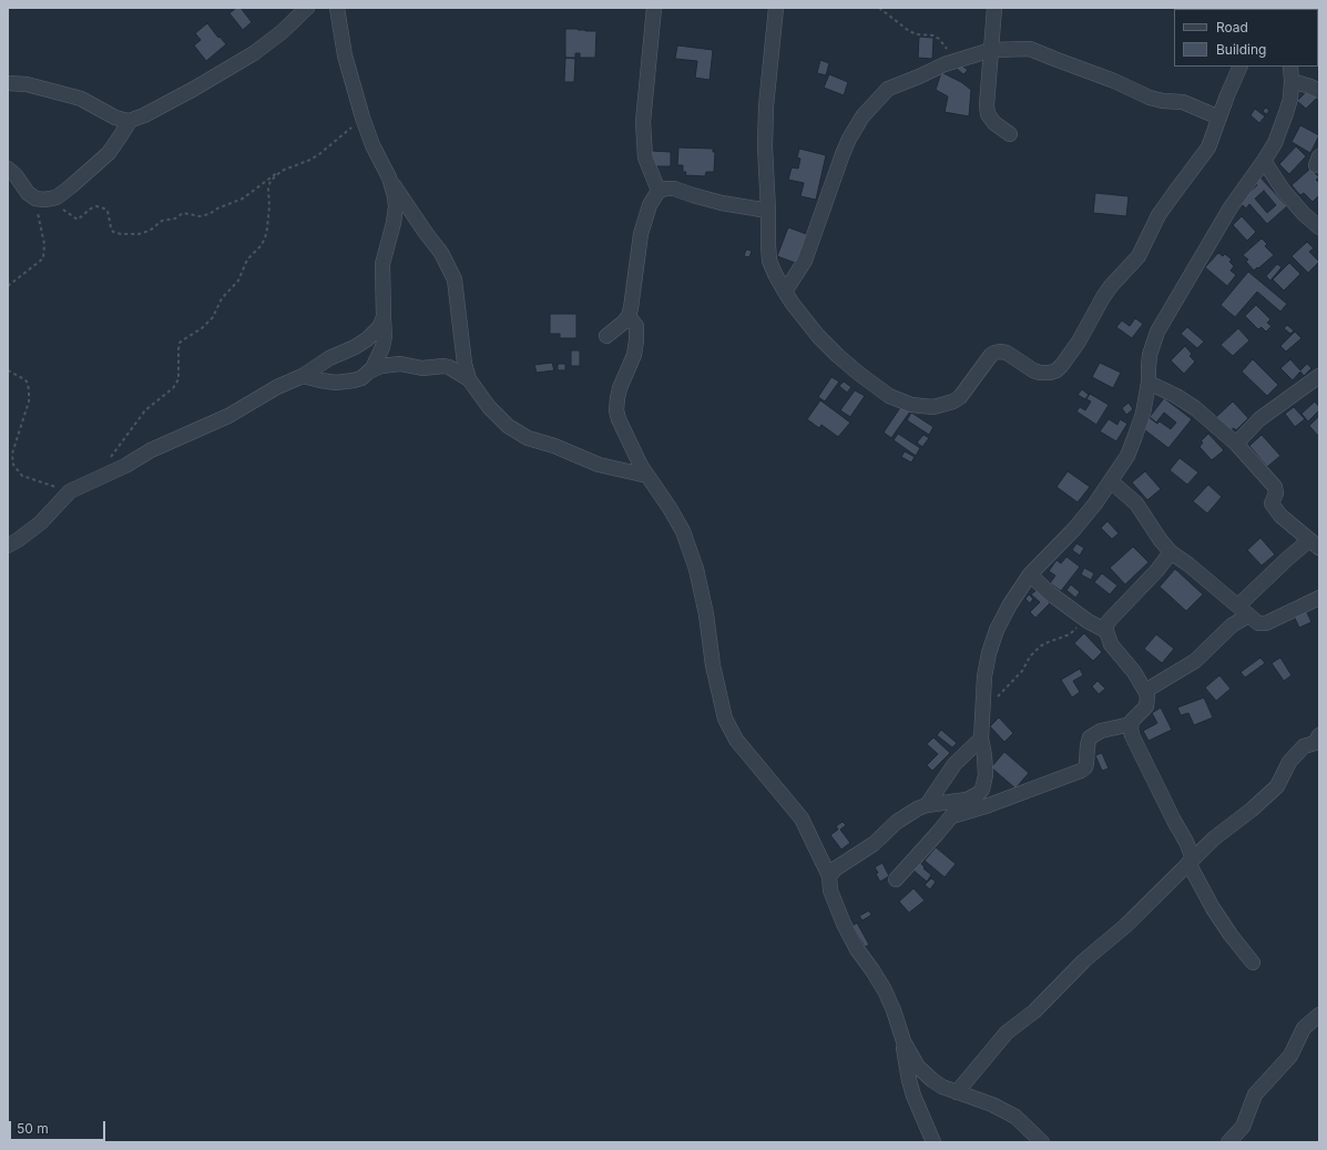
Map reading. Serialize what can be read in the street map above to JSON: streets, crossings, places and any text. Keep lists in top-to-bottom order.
{
  "legend": ["Road", "Building"],
  "scale_bar": "50 m"
}
